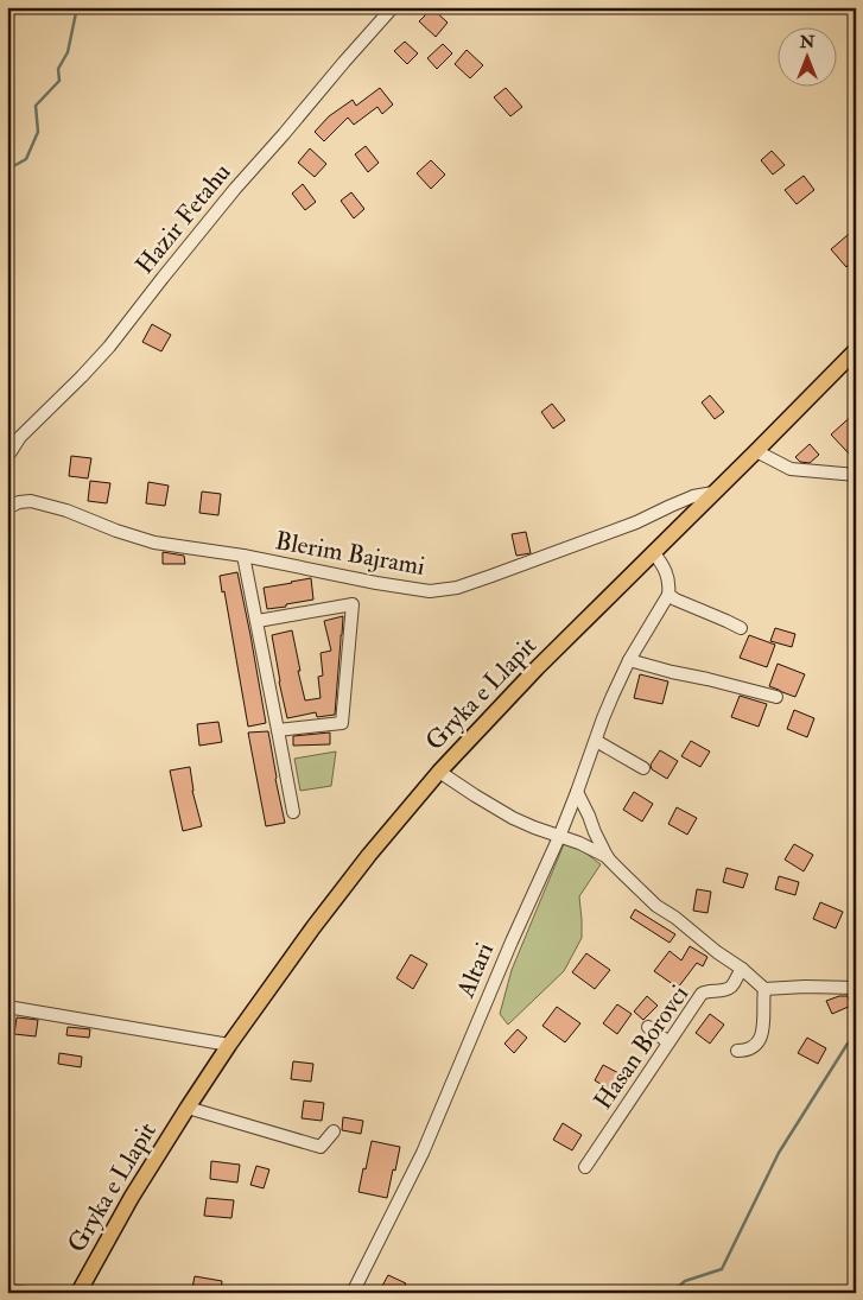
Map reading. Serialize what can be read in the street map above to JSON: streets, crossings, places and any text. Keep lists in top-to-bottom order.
{
  "streets": {
    "main road": ["Gryka e Llapit"],
    "street": [
      "Hazir Fetahu",
      "Blerim Bajrami",
      "Altari",
      "Hasan Borovci"
    ]
  },
  "crossings": [
    ["Blerim Bajrami", "Gryka e Llapit"]
  ],
  "north": "top"
}
